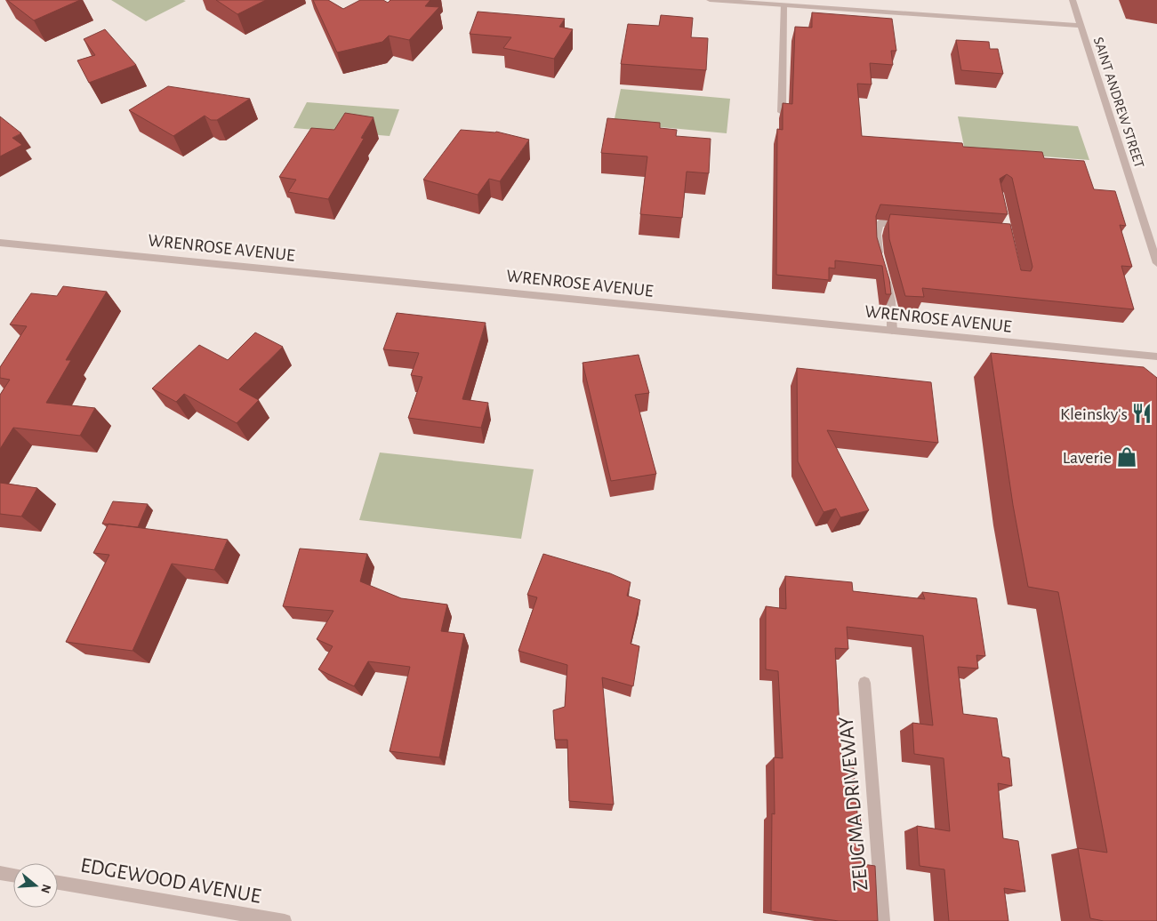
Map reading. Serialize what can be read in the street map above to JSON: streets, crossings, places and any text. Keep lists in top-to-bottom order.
{
  "streets": {
    "street": [
      "SAINT ANDREW STREET",
      "WRENROSE AVENUE",
      "ZEUGMA DRIVEWAY",
      "EDGEWOOD AVENUE"
    ]
  },
  "places": {
    "restaurant": ["Kleinsky's"],
    "shop": ["Laverie"]
  },
  "north": "right"
}
